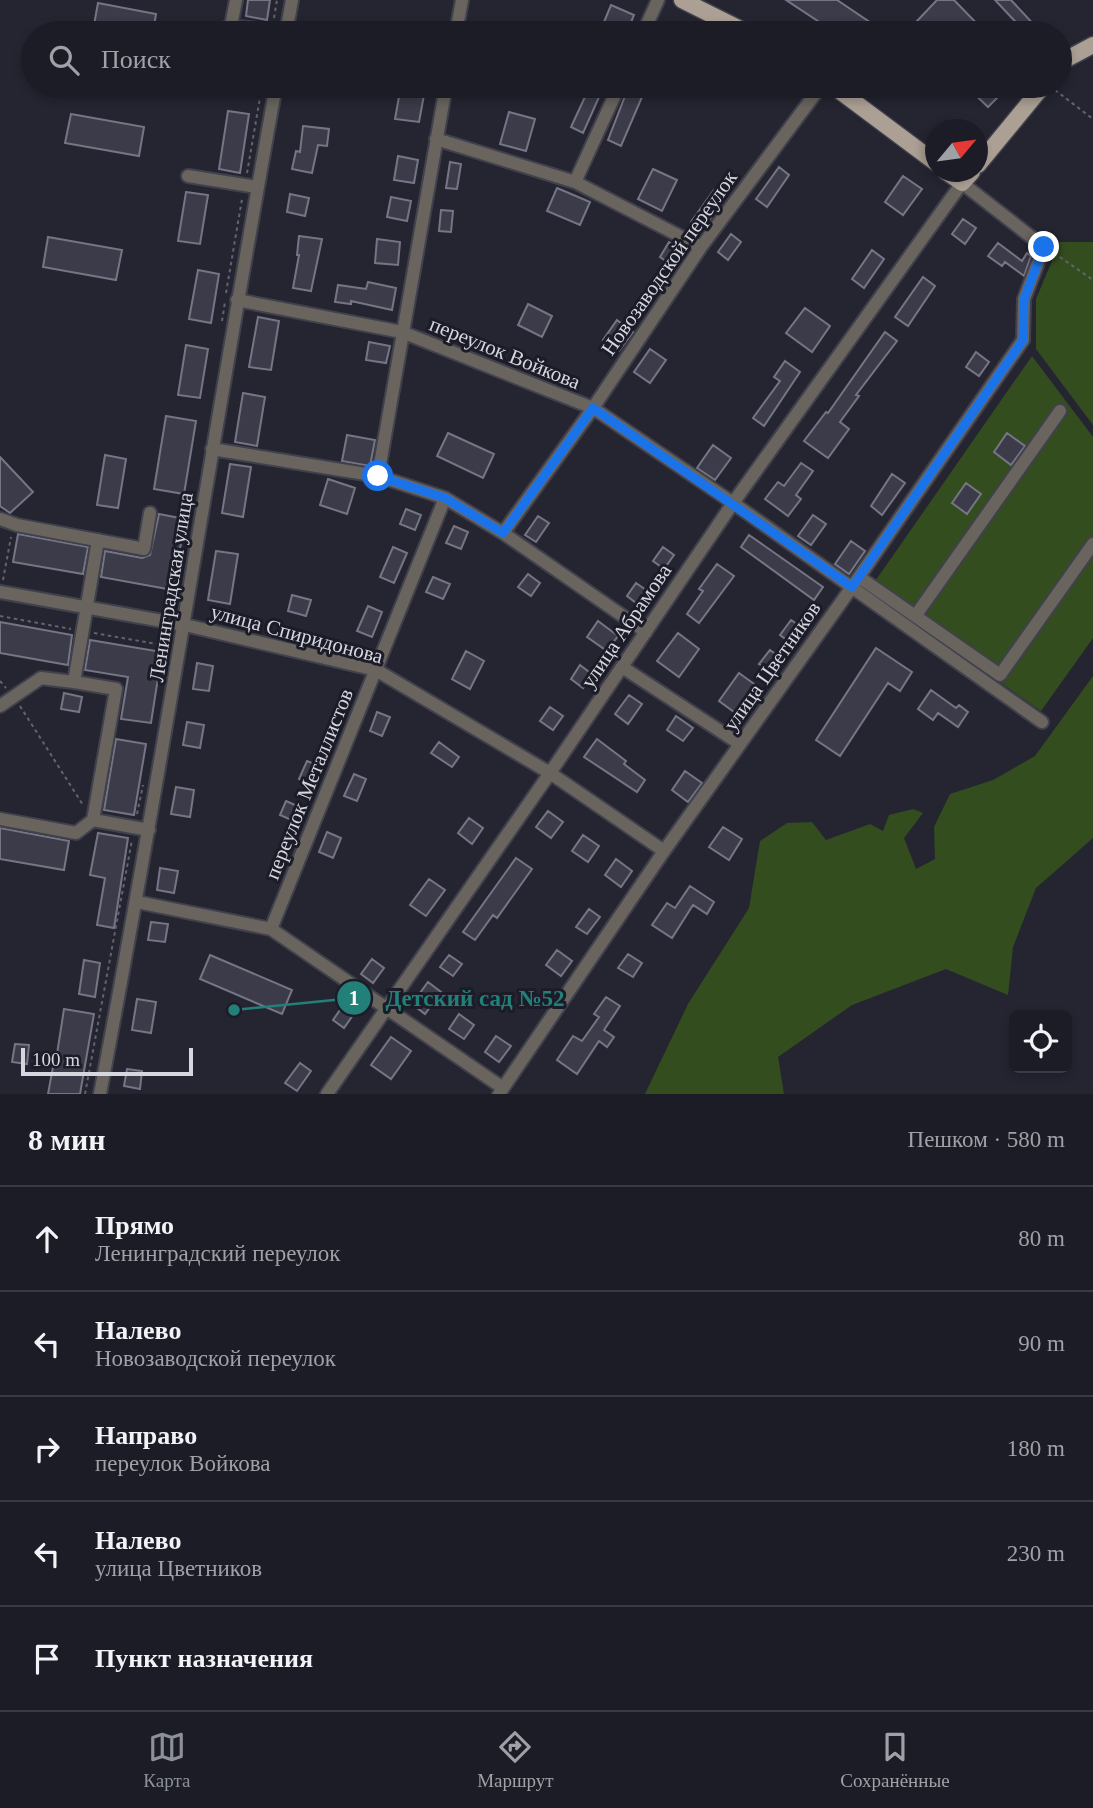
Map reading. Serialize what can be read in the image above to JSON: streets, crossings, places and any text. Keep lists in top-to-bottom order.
{
  "streets": {
    "street": [
      "Новозаводской переулок",
      "переулок Войкова",
      "Ленинградская улица",
      "улица Абрамова",
      "улица Спиридонова",
      "улица Цветников",
      "переулок Металлистов"
    ]
  },
  "crossings": [
    ["Новозаводской переулок", "переулок Войкова"],
    ["переулок Войкова", "Ленинградская улица"],
    ["переулок Войкова", "улица Абрамова"],
    ["переулок Войкова", "улица Цветников"],
    ["Ленинградская улица", "улица Спиридонова"],
    ["улица Абрамова", "улица Спиридонова"],
    ["улица Спиридонова", "улица Цветников"],
    ["улица Спиридонова", "переулок Металлистов"]
  ],
  "places": ["Детский сад №52"],
  "scale_bar": "100 m",
  "north": "top right",
  "page": {
    "search": "Поиск",
    "scale": "100 m",
    "heading": ["8 мин", "Пешком · 580 m"],
    "list": [
      ["Прямо", "Ленинградский переулок", "80 m"],
      ["Налево", "Новозаводской переулок", "90 m"],
      ["Направо", "переулок Войкова", "180 m"],
      ["Налево", "улица Цветников", "230 m"],
      "Пункт назначения"
    ],
    "nav": ["Карта", "Маршрут", "Сохранённые"]
  }
}
